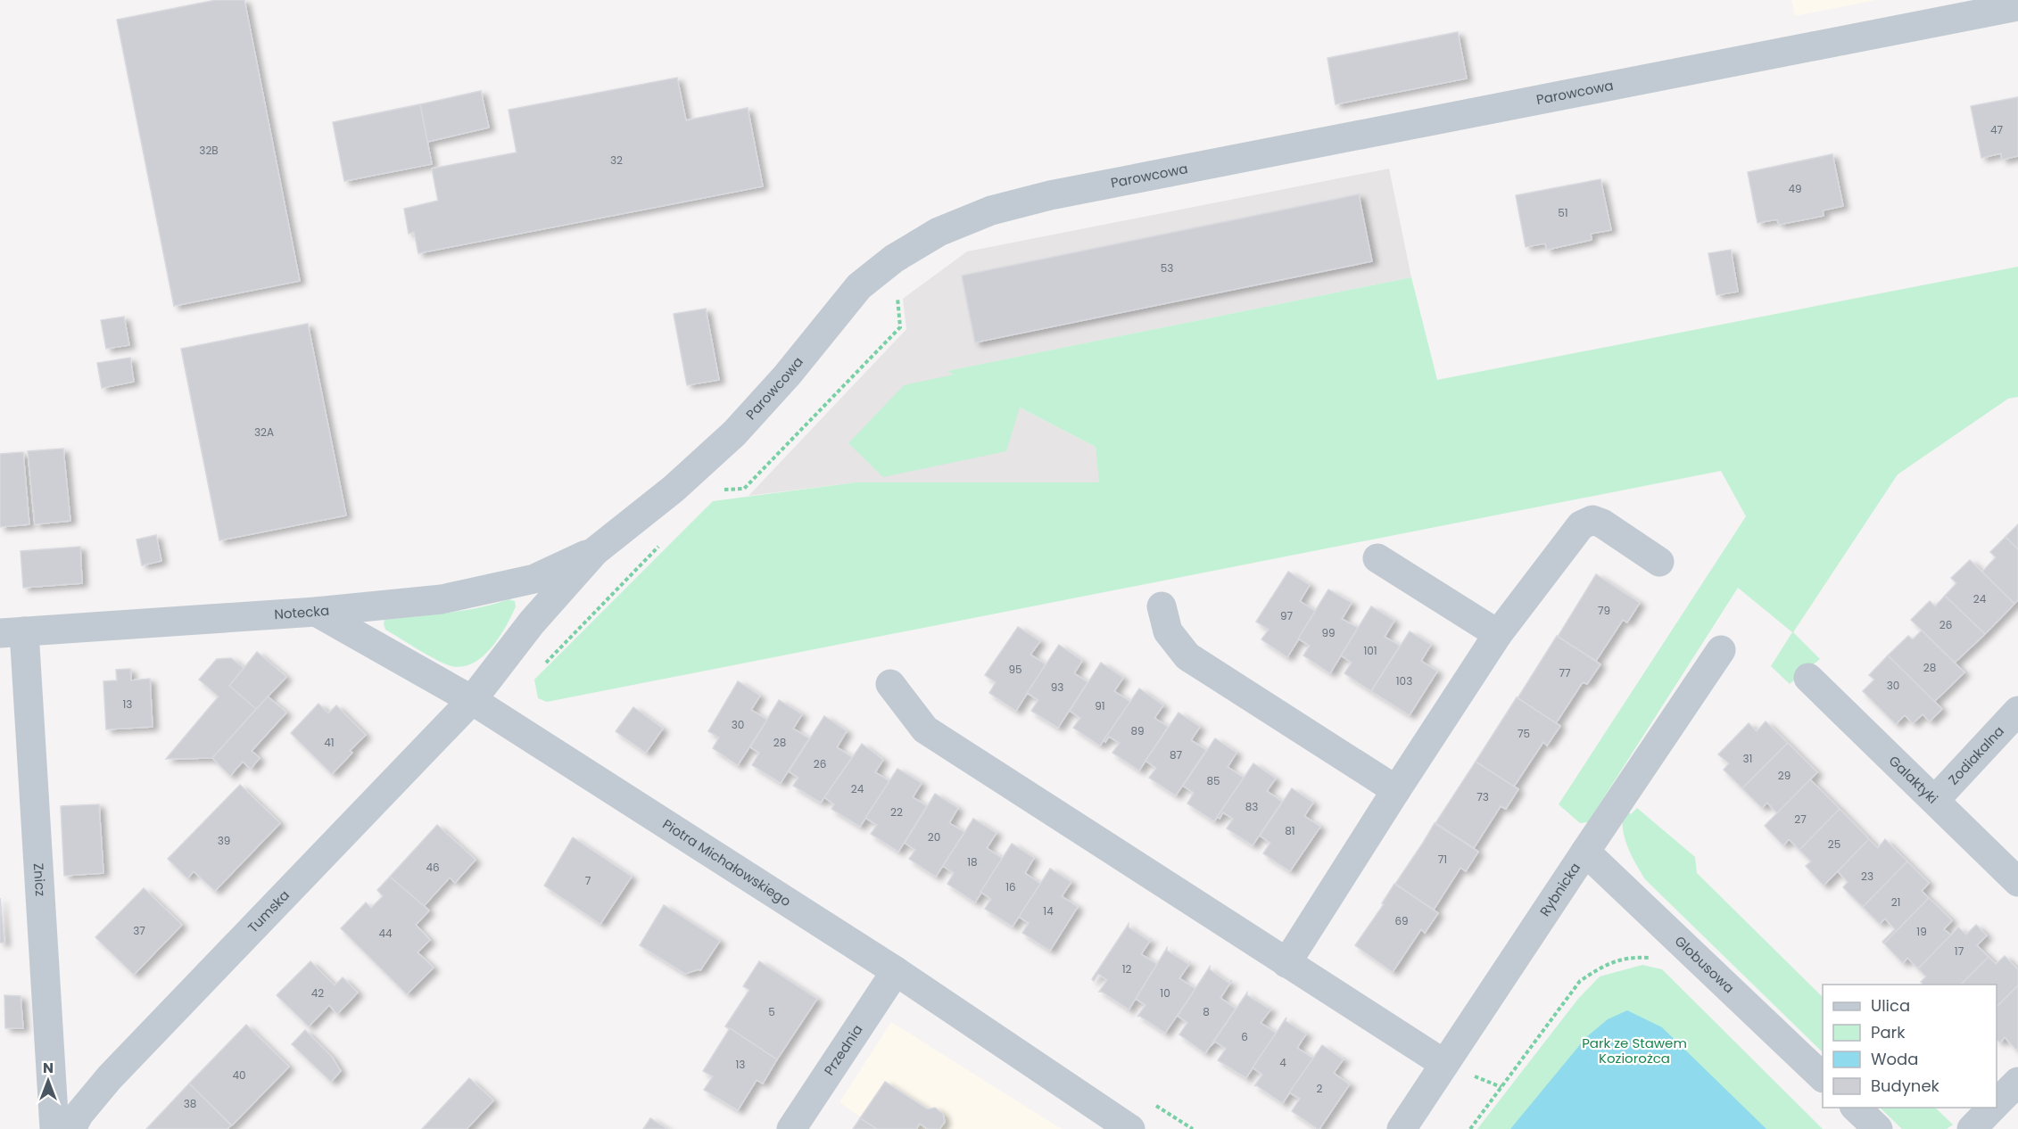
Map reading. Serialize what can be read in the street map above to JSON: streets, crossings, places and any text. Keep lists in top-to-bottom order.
{
  "streets": {
    "street": [
      "Parowcowa",
      "Notecka",
      "Zodiakalna",
      "Galaktyki",
      "Piotra Michałowskiego",
      "Znicz",
      "Rybnicka",
      "Tumska",
      "Globusowa",
      "Przednia"
    ]
  },
  "crossings": [
    ["Parowcowa", "Notecka"],
    ["Parowcowa", "Piotra Michałowskiego"],
    ["Parowcowa", "Tumska"],
    ["Notecka", "Piotra Michałowskiego"],
    ["Notecka", "Znicz"],
    ["Zodiakalna", "Galaktyki"],
    ["Piotra Michałowskiego", "Tumska"],
    ["Piotra Michałowskiego", "Przednia"],
    ["Rybnicka", "Globusowa"]
  ],
  "parks": ["Park ze Stawem Koziorożca"],
  "house_numbers": [
    "47",
    "32B",
    "32",
    "49",
    "51",
    "53",
    "32A",
    "24",
    "79",
    "97",
    "26",
    "99",
    "101",
    "28",
    "95",
    "77",
    "103",
    "30",
    "93",
    "13",
    "91",
    "30",
    "89",
    "75",
    "41",
    "28",
    "87",
    "31",
    "26",
    "29",
    "85",
    "24",
    "73",
    "83",
    "22",
    "27",
    "81",
    "20",
    "39",
    "25",
    "71",
    "18",
    "46",
    "23",
    "7",
    "16",
    "21",
    "14",
    "69",
    "37",
    "19",
    "44",
    "17",
    "12",
    "42",
    "10",
    "5",
    "8",
    "6",
    "4",
    "13",
    "40",
    "2",
    "38"
  ],
  "legend": [
    "Ulica",
    "Park",
    "Woda",
    "Budynek"
  ],
  "north": "top"
}
